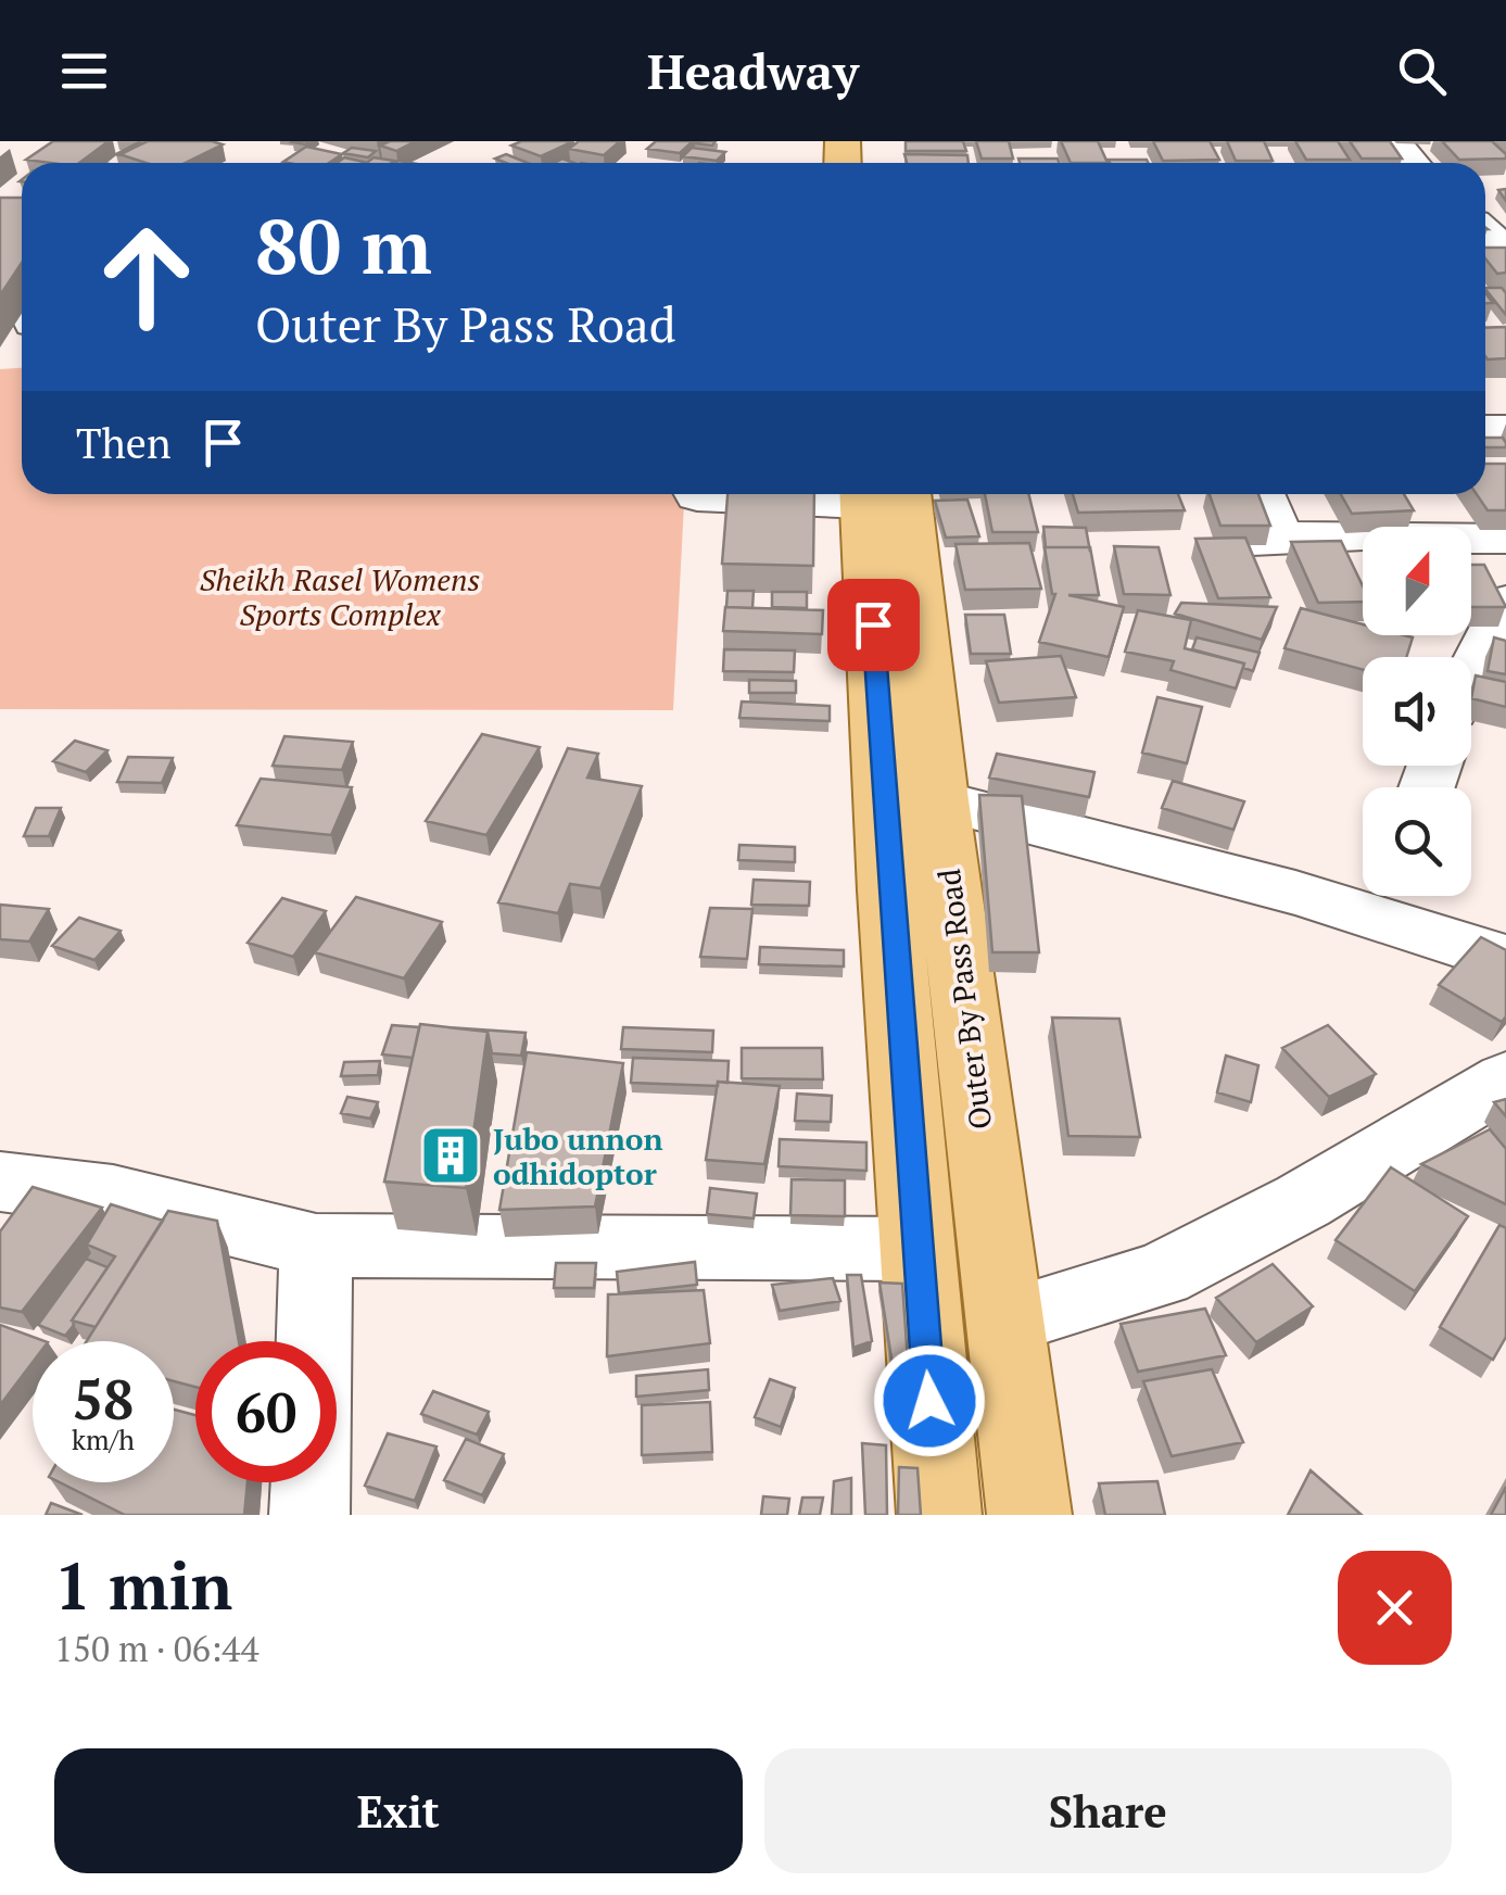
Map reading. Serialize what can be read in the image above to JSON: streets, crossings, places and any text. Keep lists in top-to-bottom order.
{
  "streets": {
    "main road": ["Outer By Pass Road"]
  },
  "parks": ["Sheikh Rasel Womens Sports Complex"],
  "places": {
    "building": ["Jubo unnon odhidoptor"]
  },
  "north": "top",
  "page": {
    "header": "Headway",
    "turn": ["80 m", "Outer By Pass Road"],
    "then": "Then",
    "speed": "58 km/h",
    "limit": "60",
    "heading": ["1 min", "150 m · 06:44"],
    "buttons": ["Exit", "Share"]
  }
}
